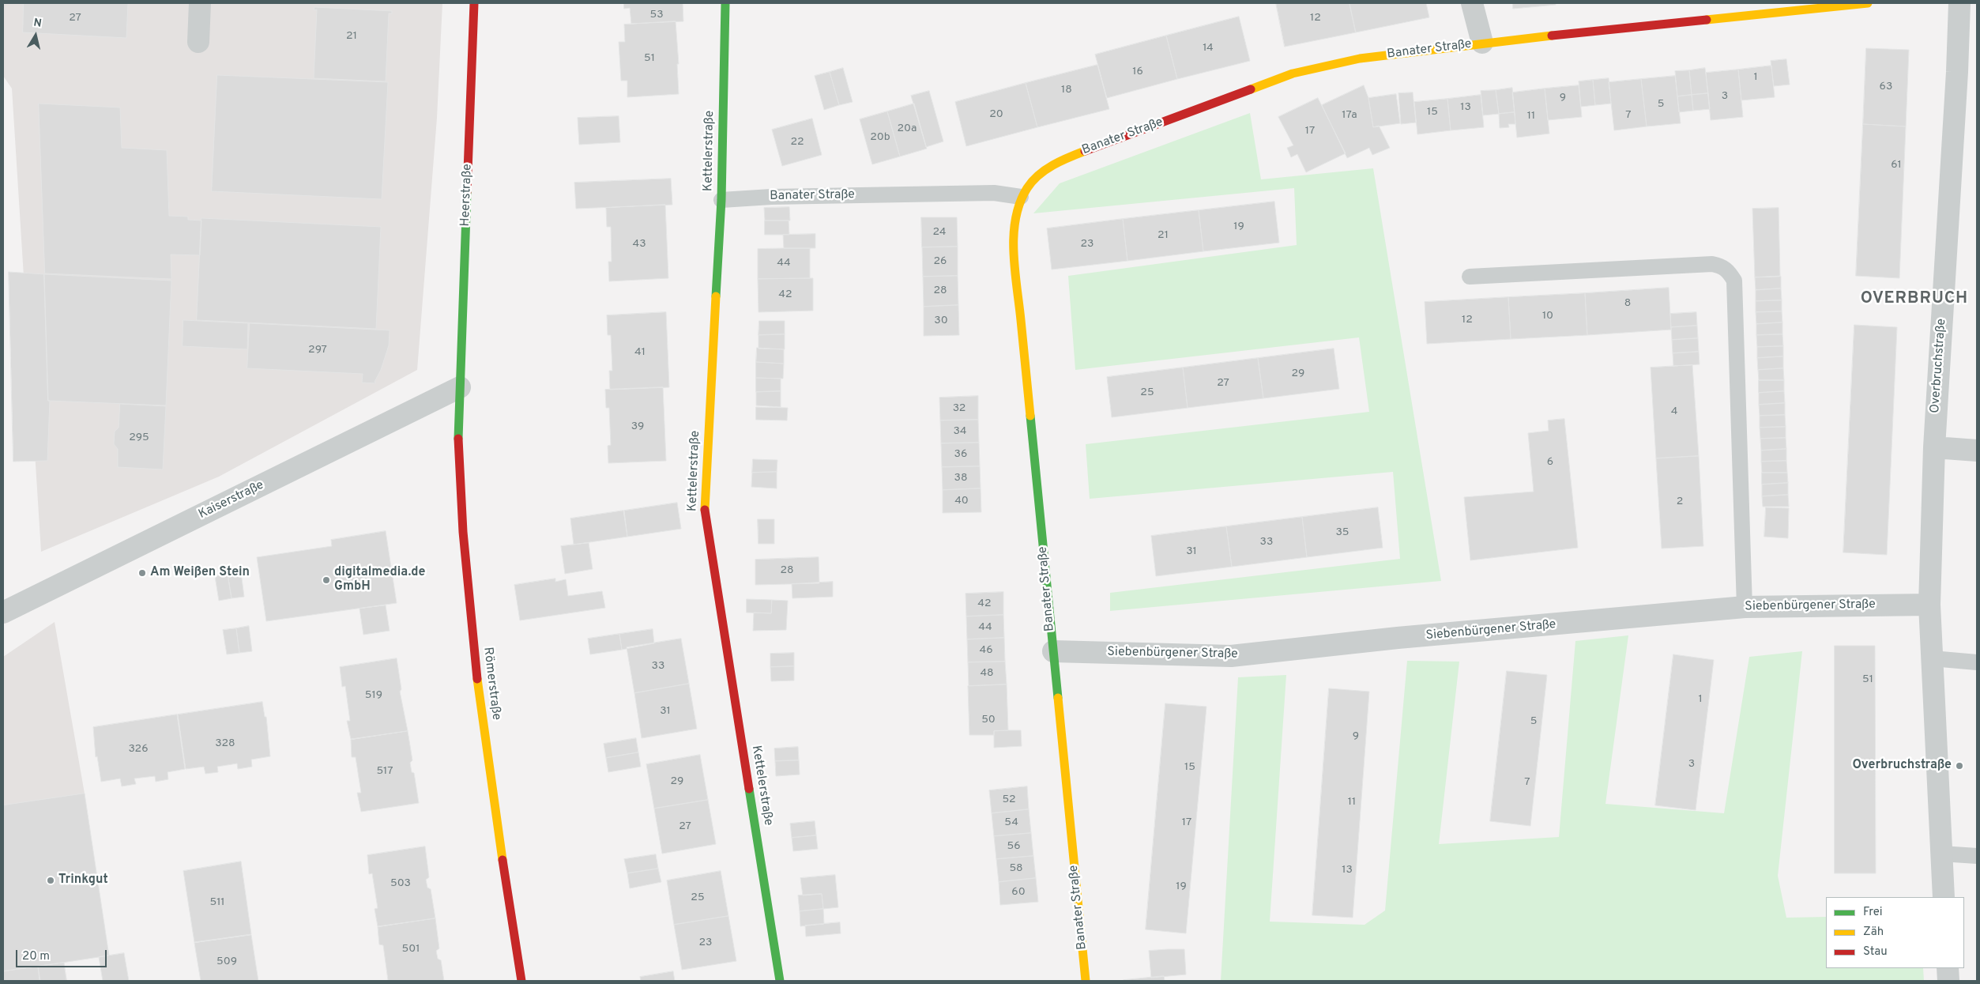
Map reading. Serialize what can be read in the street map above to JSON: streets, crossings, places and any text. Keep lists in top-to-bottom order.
{
  "streets": {
    "street": [
      "Banater Straße",
      "Kettelerstraße",
      "Heerstraße",
      "Overbruchstraße",
      "Kaiserstraße",
      "Siebenbürgener Straße",
      "Römerstraße"
    ]
  },
  "crossings": [
    ["Banater Straße", "Kettelerstraße"],
    ["Banater Straße", "Siebenbürgener Straße"],
    ["Heerstraße", "Kaiserstraße"],
    ["Heerstraße", "Römerstraße"],
    ["Overbruchstraße", "Siebenbürgener Straße"],
    ["Kaiserstraße", "Römerstraße"]
  ],
  "districts": ["OVERBRUCH"],
  "places": [
    "Am Weißen Stein",
    "digitalmedia.de GmbH",
    "Overbruchstraße",
    "Trinkgut"
  ],
  "house_numbers": [
    "53",
    "27",
    "12",
    "21",
    "14",
    "51",
    "16",
    "1",
    "63",
    "18",
    "3",
    "9",
    "5",
    "13",
    "15",
    "20",
    "17a",
    "7",
    "11",
    "20a",
    "17",
    "20b",
    "22",
    "61",
    "19",
    "24",
    "21",
    "43",
    "23",
    "26",
    "44",
    "28",
    "42",
    "8",
    "10",
    "12",
    "30",
    "297",
    "41",
    "29",
    "27",
    "25",
    "32",
    "4",
    "39",
    "34",
    "295",
    "36",
    "6",
    "38",
    "40",
    "2",
    "35",
    "33",
    "31",
    "28",
    "42",
    "44",
    "46",
    "33",
    "48",
    "51",
    "519",
    "1",
    "31",
    "50",
    "5",
    "9",
    "328",
    "326",
    "3",
    "15",
    "517",
    "29",
    "7",
    "52",
    "11",
    "54",
    "17",
    "27",
    "56",
    "58",
    "13",
    "503",
    "19",
    "60",
    "25",
    "511",
    "23",
    "501",
    "509"
  ],
  "legend": ["Frei", "Zäh", "Stau"],
  "scale_bar": "20 m",
  "north": "top"
}
